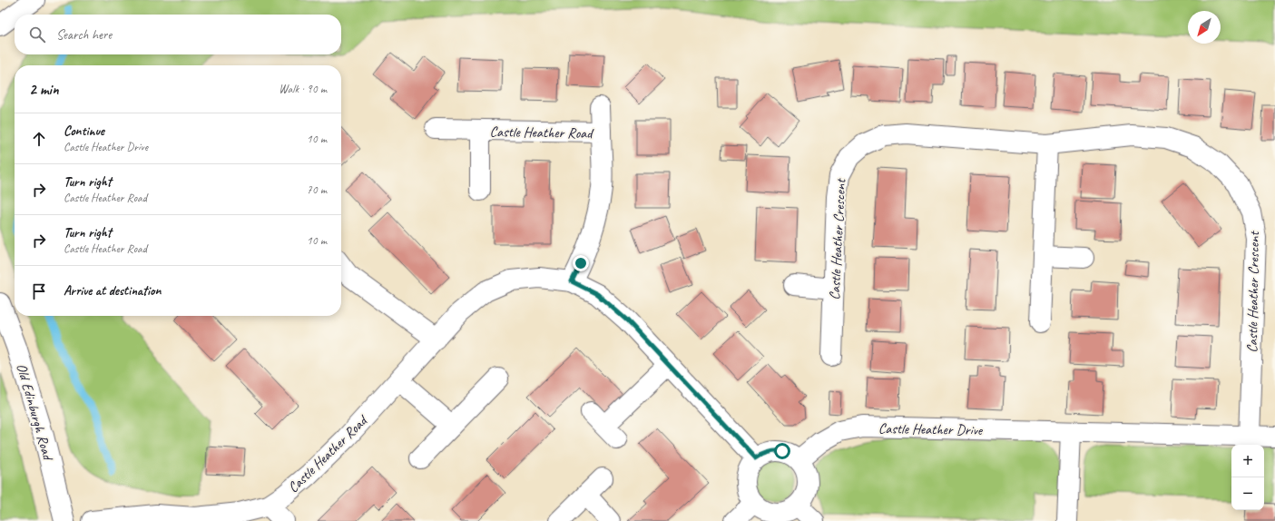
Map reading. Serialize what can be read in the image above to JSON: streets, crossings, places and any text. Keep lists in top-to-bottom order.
{
  "streets": {
    "street": [
      "Castle Heather Road",
      "Castle Heather Crescent",
      "Old Edinburgh Road",
      "Castle Heather Drive"
    ]
  },
  "crossings": [
    ["Castle Heather Road", "Castle Heather Drive"],
    ["Castle Heather Crescent", "Castle Heather Drive"]
  ],
  "north": "bottom left",
  "page": {
    "search": "Search here",
    "heading": ["2 min", "Walk · 90 m"],
    "list": [
      ["Continue", "Castle Heather Drive", "10 m"],
      ["Turn right", "Castle Heather Road", "70 m"],
      ["Turn right", "Castle Heather Road", "10 m"],
      "Arrive at destination"
    ],
    "map_buttons": ["+", "−"]
  }
}
